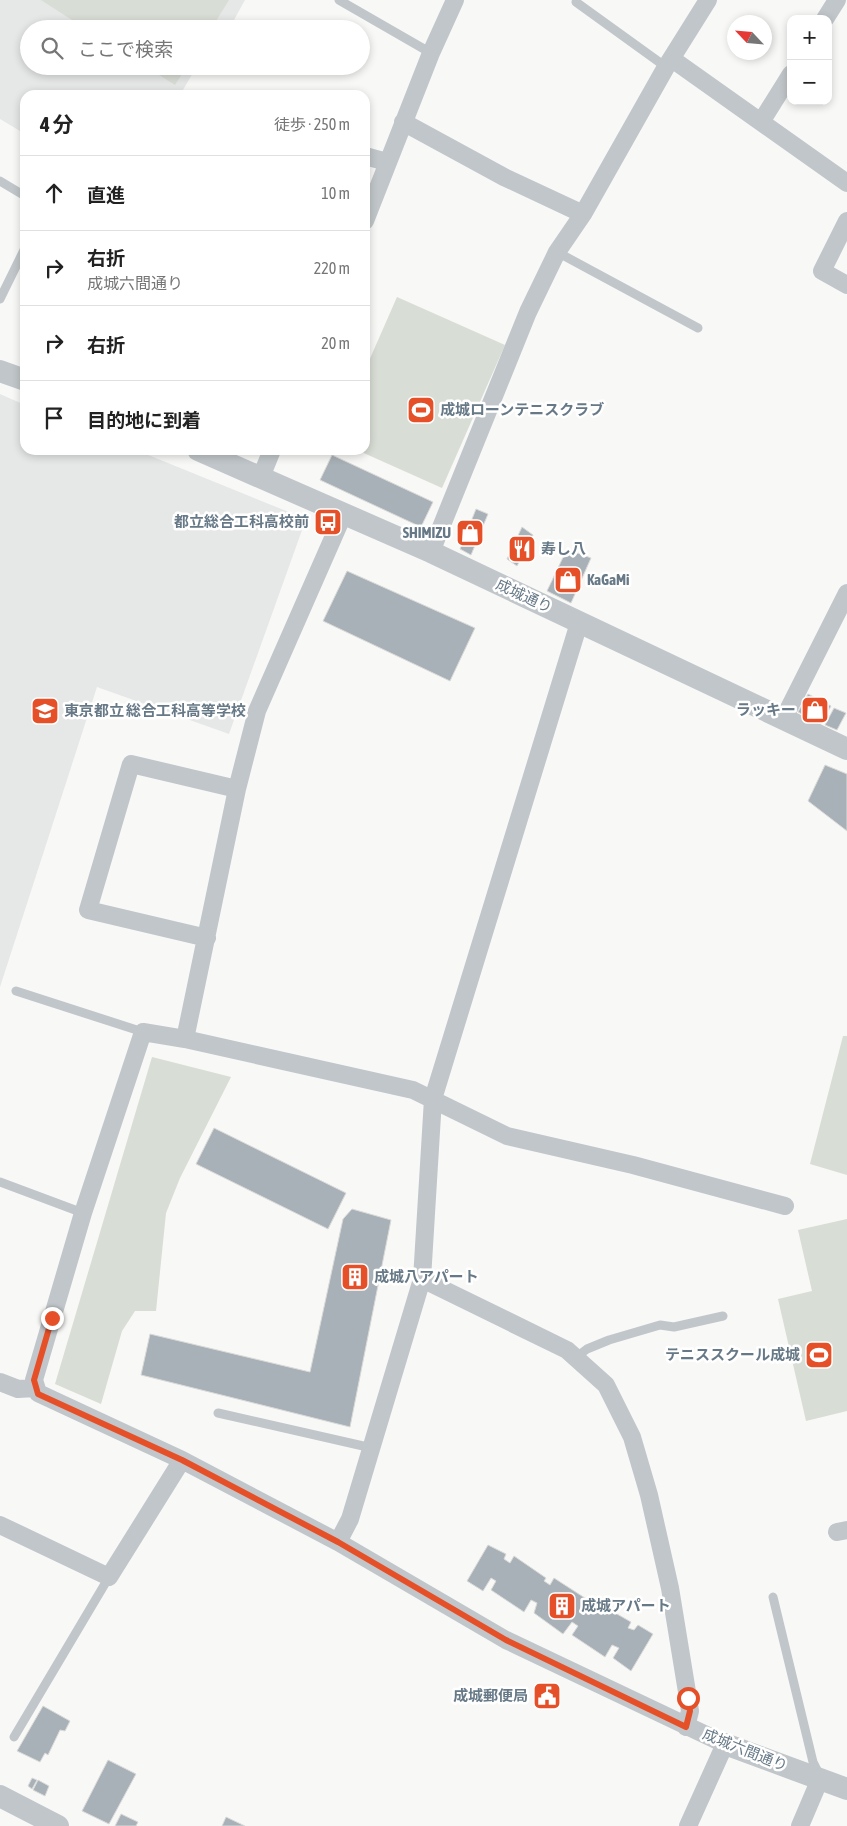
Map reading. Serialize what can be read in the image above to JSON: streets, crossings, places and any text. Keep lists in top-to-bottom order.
{
  "streets": {
    "street": ["成城通り", "成城六間通り"]
  },
  "places": {
    "sports": ["成城ローンテニスクラブ", "テニススクール成城"],
    "bus stop": ["都立総合工科高校前"],
    "shop": ["SHIMIZU", "KaGaMi", "ラッキー"],
    "restaurant": ["寿し八"],
    "school or university": ["東京都立 総合工科高等学校"],
    "building": ["成城八アパート", "成城アパート"],
    "public building": ["成城郵便局"]
  },
  "north": "top left",
  "page": {
    "map_buttons": ["+", "−"],
    "search": "ここで検索",
    "heading": ["4 分", "徒歩 · 250 m"],
    "list": [
      ["直進", "10 m"],
      ["右折", "成城六間通り", "220 m"],
      ["右折", "20 m"],
      "目的地に到着"
    ]
  }
}
